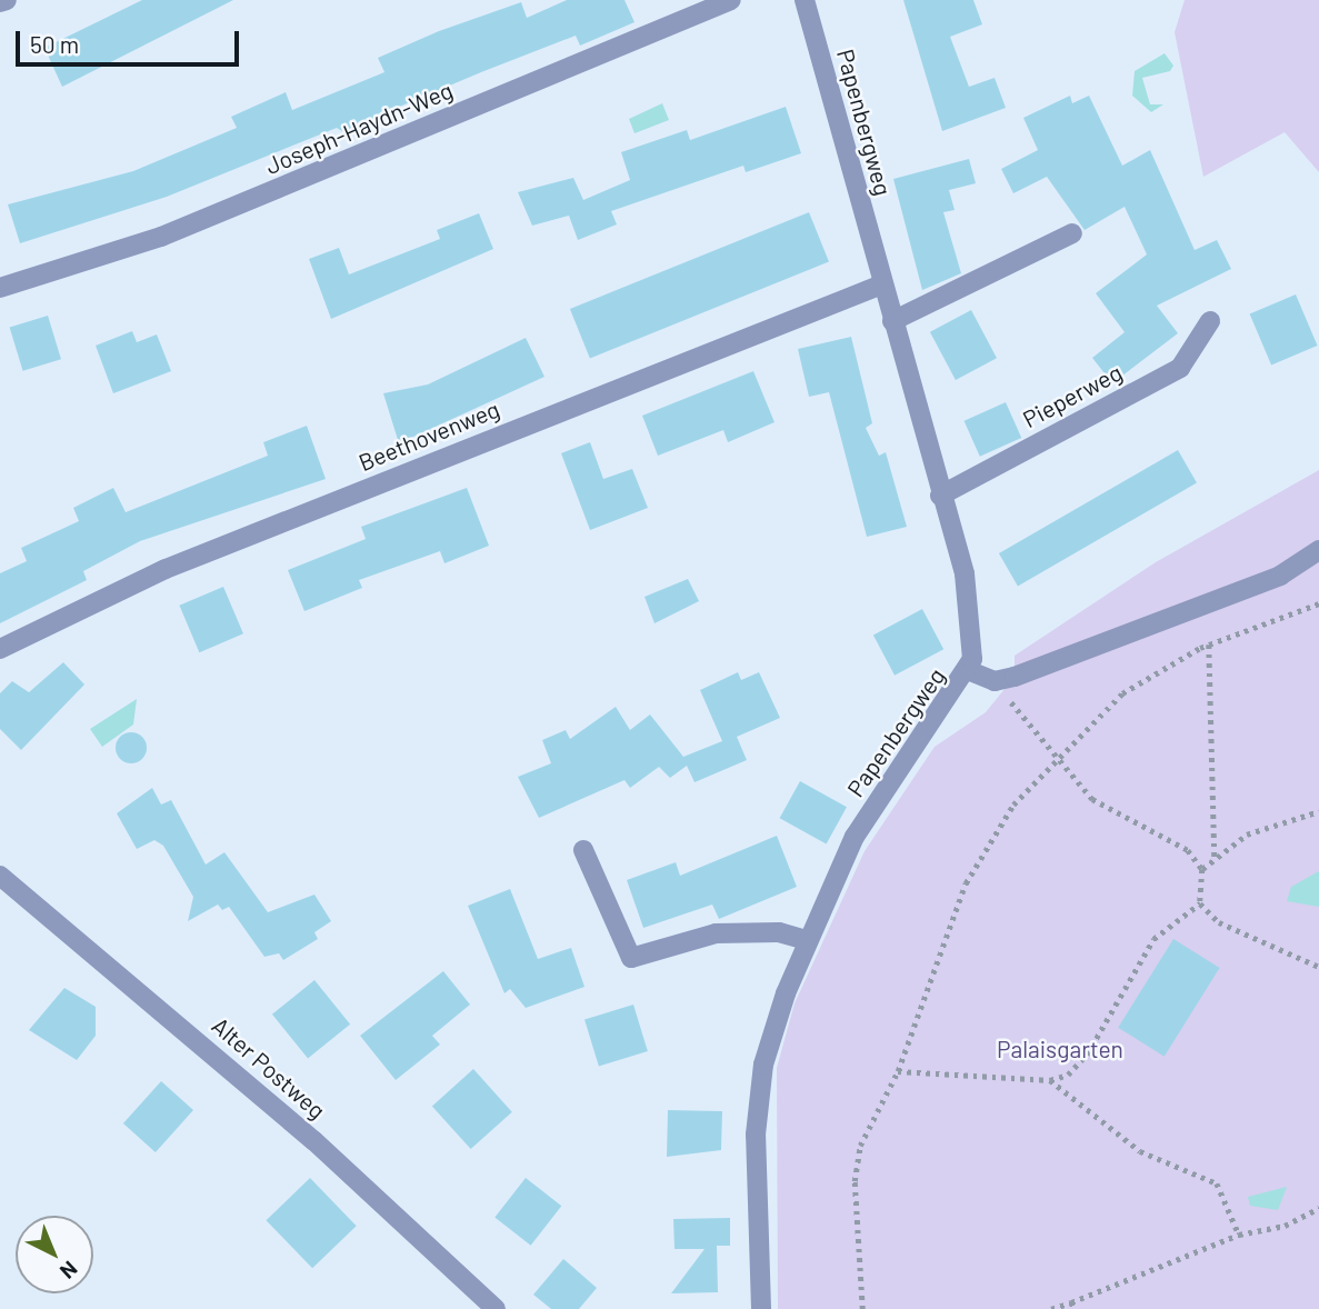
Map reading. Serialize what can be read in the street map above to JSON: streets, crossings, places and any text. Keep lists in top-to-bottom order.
{
  "streets": {
    "street": [
      "Papenbergweg",
      "Joseph-Haydn-Weg",
      "Pieperweg",
      "Beethovenweg",
      "Alter Postweg"
    ]
  },
  "crossings": [
    ["Papenbergweg", "Pieperweg"],
    ["Papenbergweg", "Beethovenweg"]
  ],
  "parks": ["Palaisgarten"],
  "scale_bar": "50 m",
  "north": "bottom right"
}
